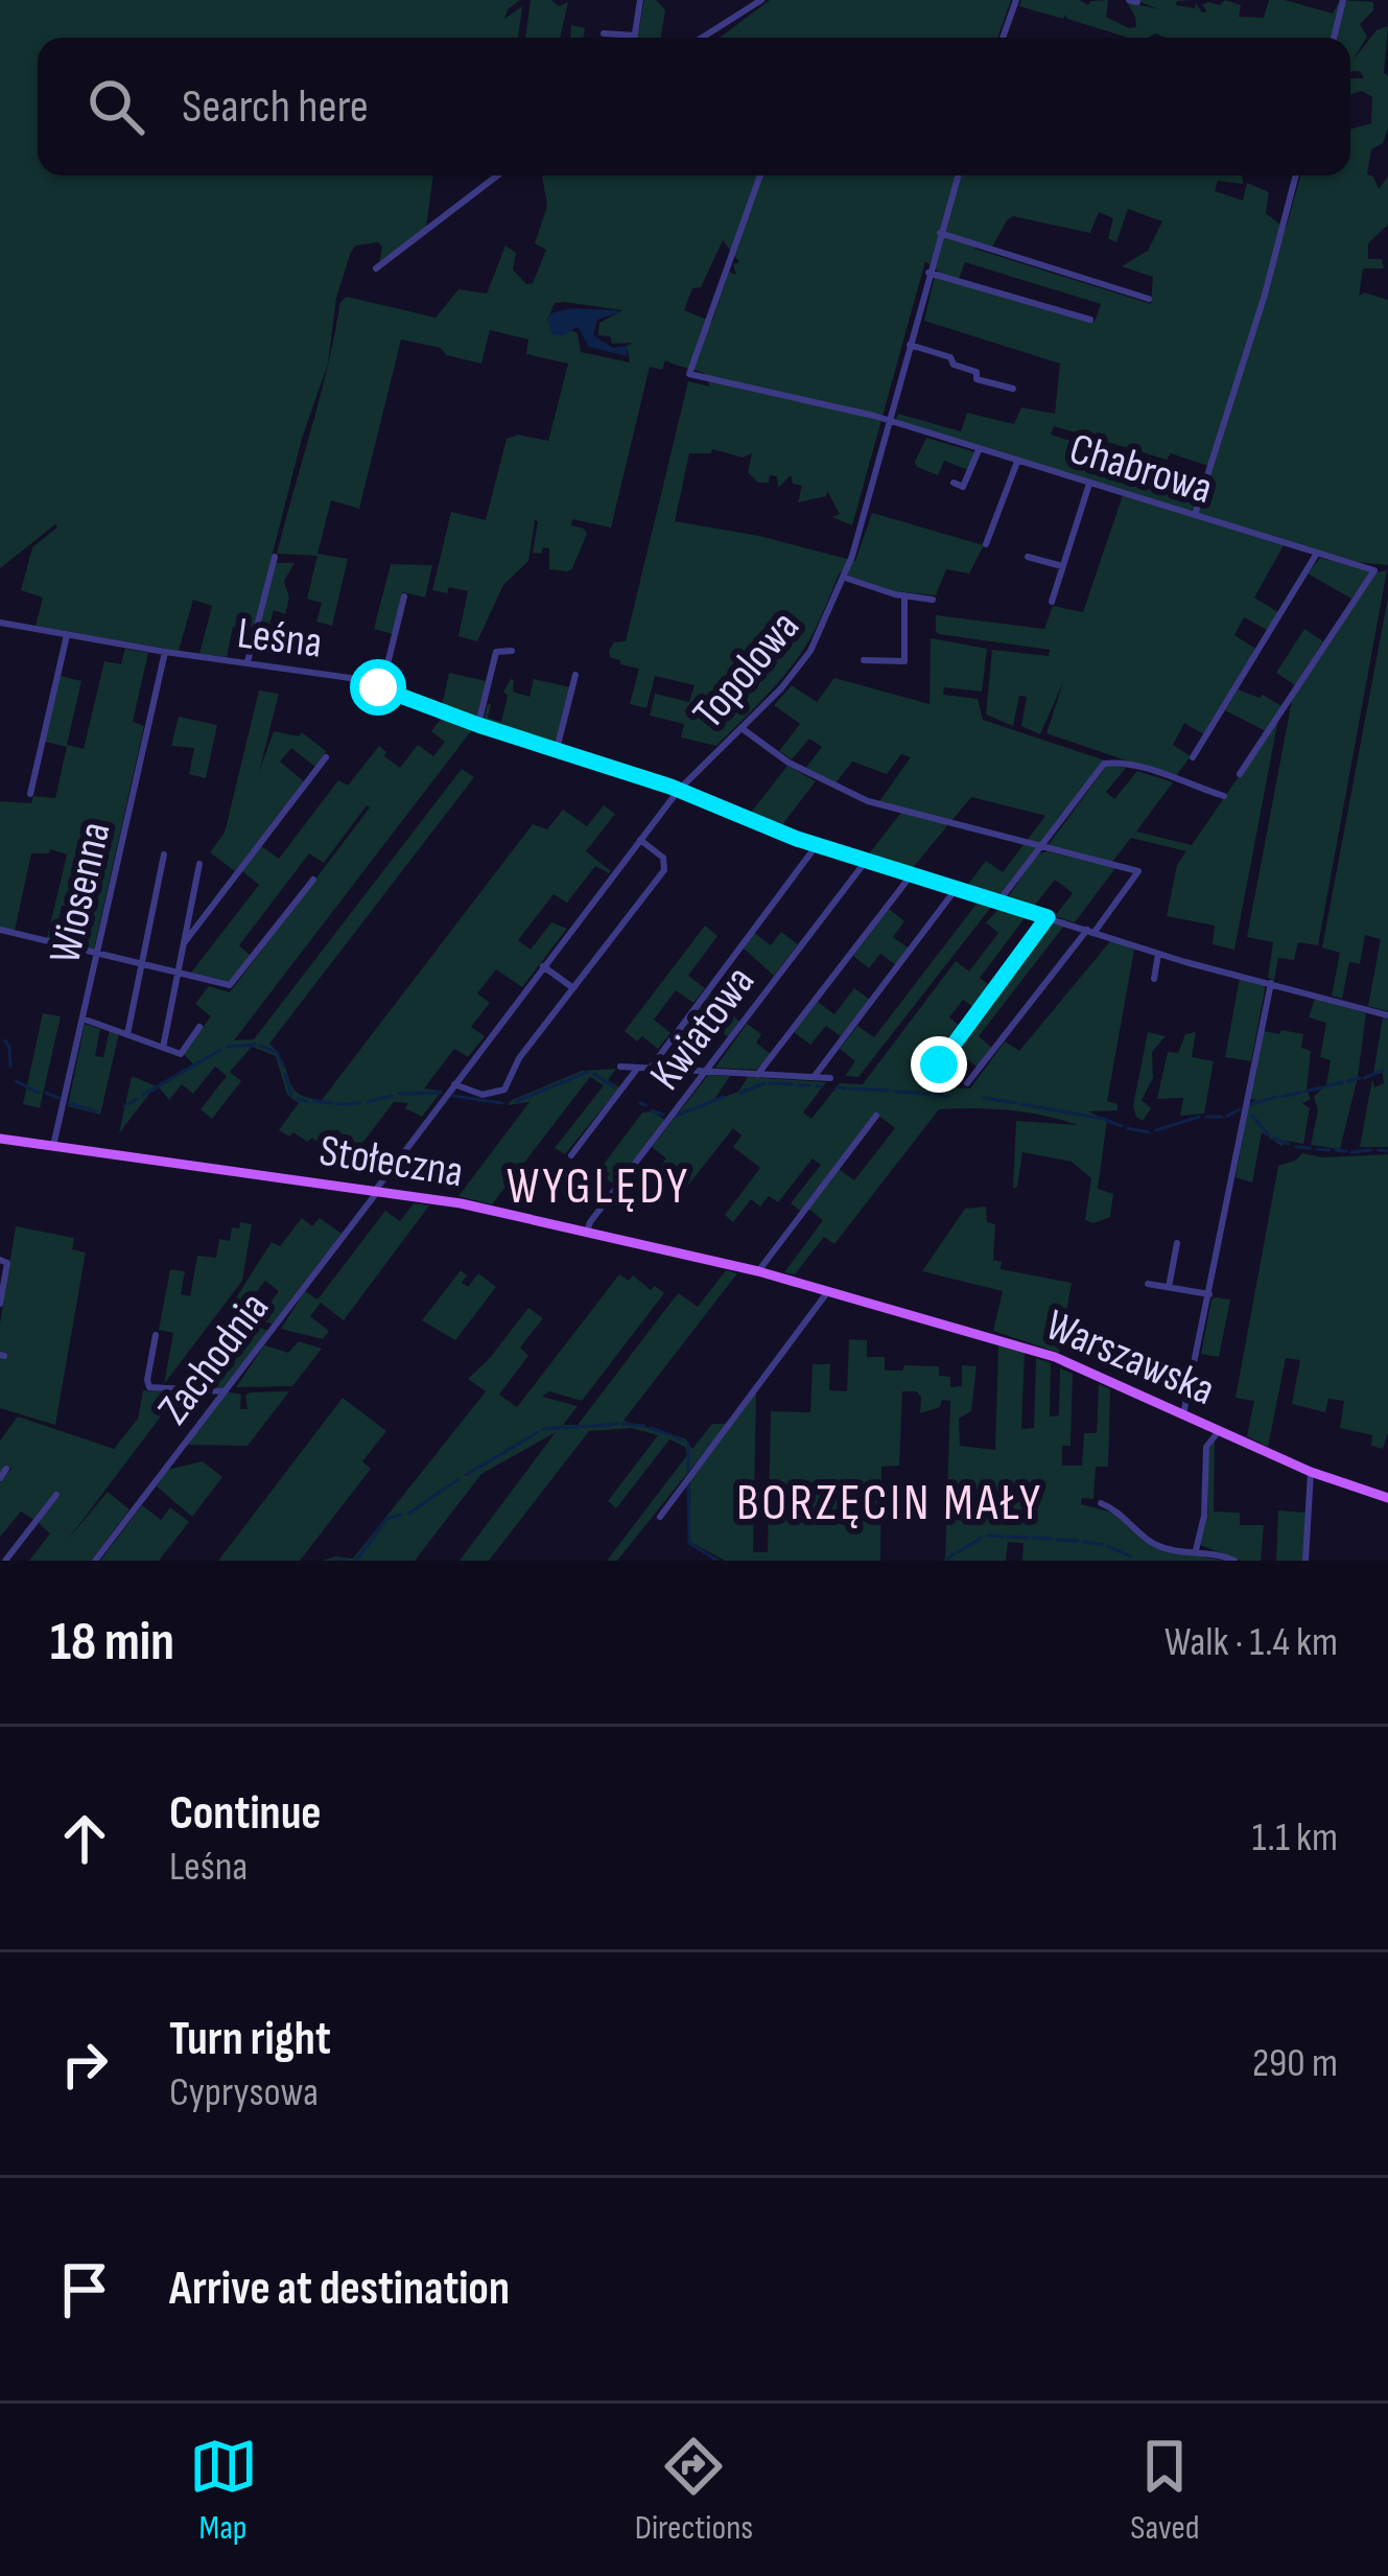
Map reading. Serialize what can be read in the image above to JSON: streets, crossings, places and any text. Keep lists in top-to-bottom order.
{
  "streets": {
    "main road": ["Stołeczna", "Warszawska"],
    "street": [
      "Chabrowa",
      "Leśna",
      "Topolowa",
      "Wiosenna",
      "Kwiatowa",
      "Zachodnia"
    ]
  },
  "crossings": [
    ["Chabrowa", "Topolowa"],
    ["Leśna", "Topolowa"],
    ["Leśna", "Wiosenna"],
    ["Leśna", "Kwiatowa"],
    ["Topolowa", "Stołeczna"],
    ["Topolowa", "Zachodnia"],
    ["Wiosenna", "Stołeczna"],
    ["Kwiatowa", "Stołeczna"],
    ["Stołeczna", "Warszawska"],
    ["Stołeczna", "Zachodnia"]
  ],
  "districts": ["WYGLĘDY", "BORZĘCIN MAŁY"],
  "page": {
    "search": "Search here",
    "heading": ["18 min", "Walk · 1.4 km"],
    "list": [
      ["Continue", "Leśna", "1.1 km"],
      ["Turn right", "Cyprysowa", "290 m"],
      "Arrive at destination"
    ],
    "nav": ["Map", "Directions", "Saved"]
  }
}
